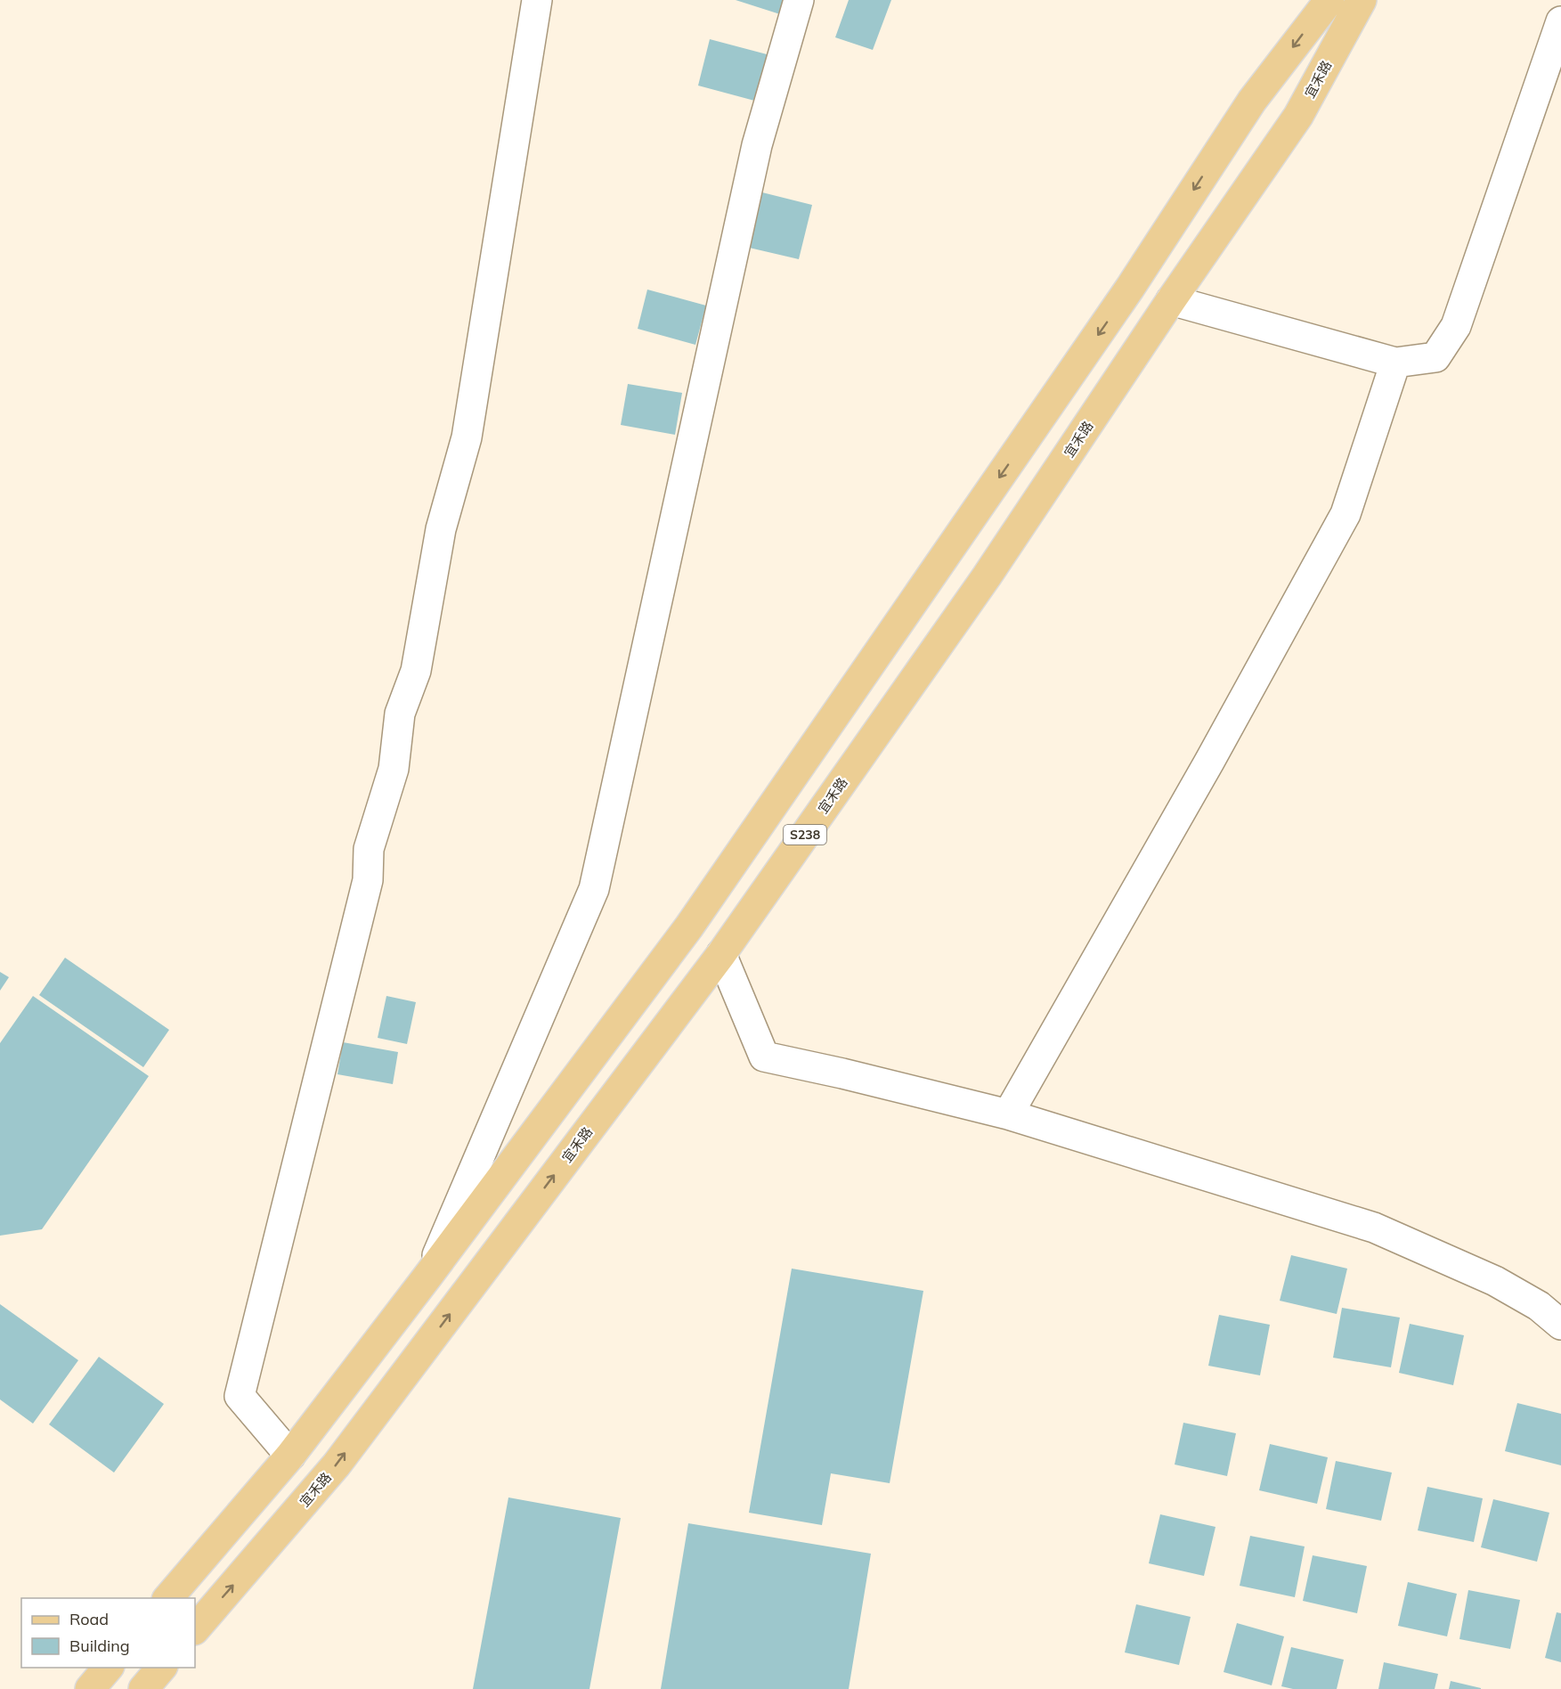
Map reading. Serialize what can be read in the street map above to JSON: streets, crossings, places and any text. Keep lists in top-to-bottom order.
{
  "streets": {
    "main road": ["宜禾路", "S238"]
  },
  "legend": ["Road", "Building"]
}
